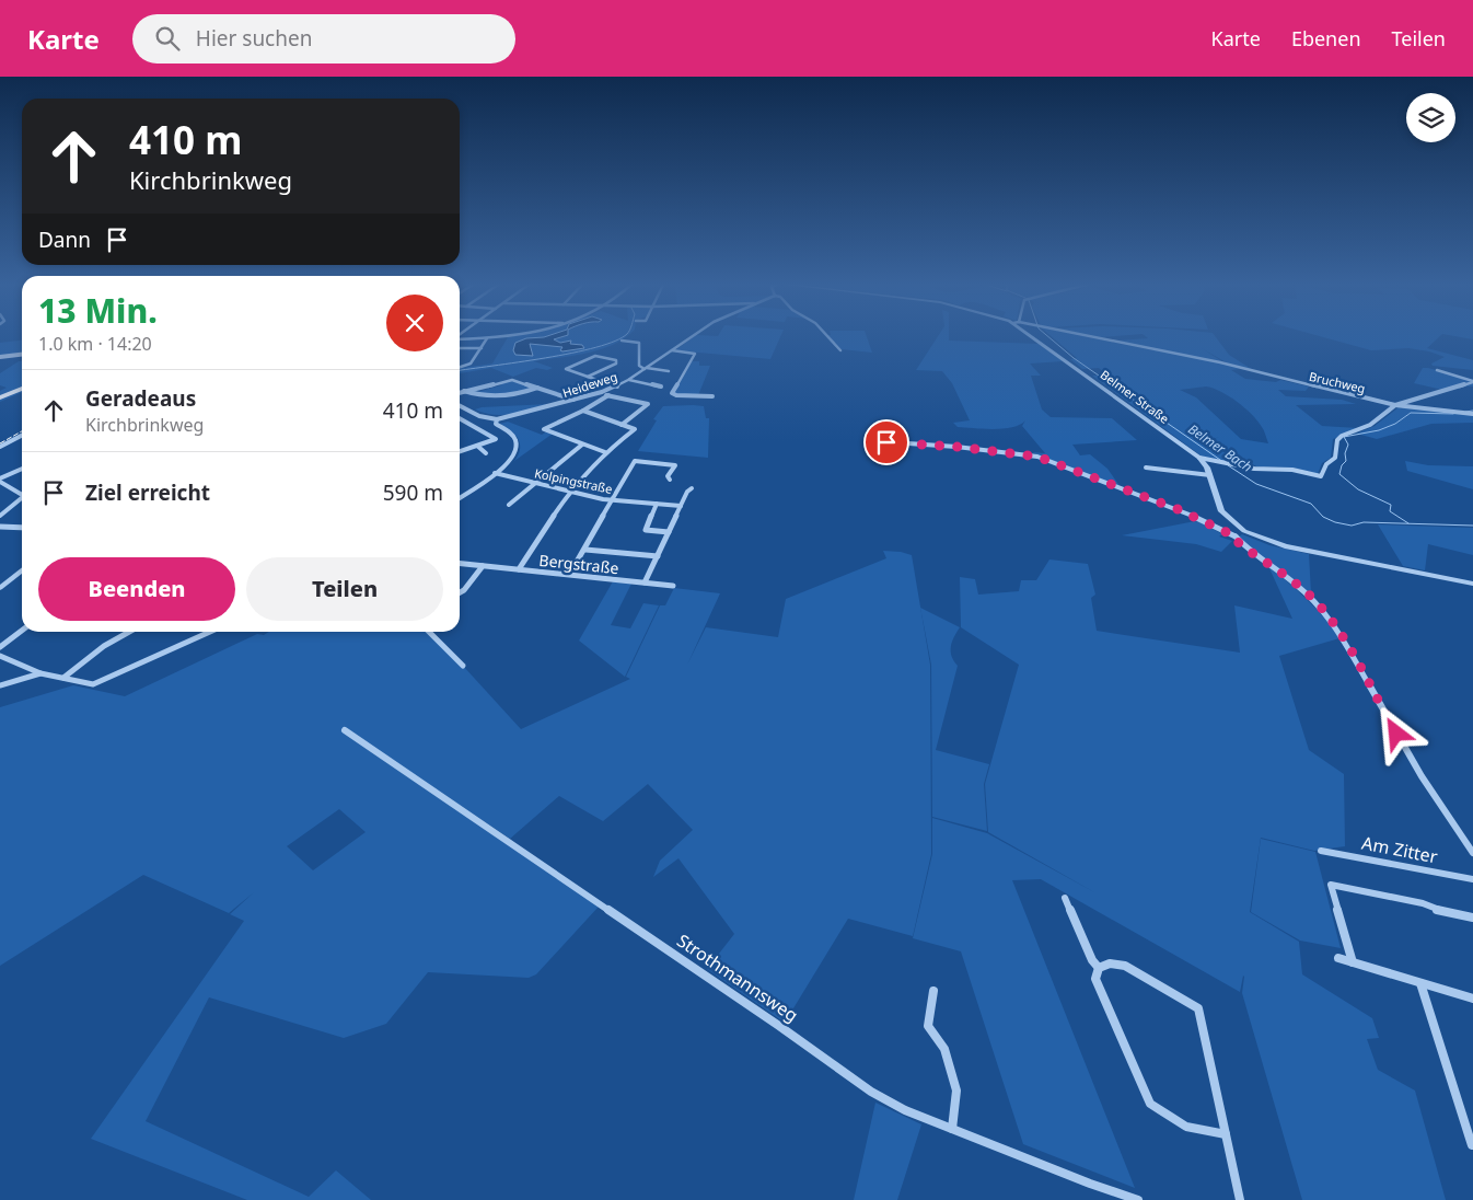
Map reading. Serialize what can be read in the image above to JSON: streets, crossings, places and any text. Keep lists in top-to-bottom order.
{
  "streets": {
    "street": [
      "Bruchweg",
      "Heideweg",
      "Belmer Straße",
      "Kolpingstraße",
      "Bergstraße",
      "Am Zitter",
      "Strothmannsweg"
    ]
  },
  "water": ["Belmer Bach"],
  "page": {
    "header": "Karte",
    "search": "Hier suchen",
    "nav": ["Karte", "Ebenen", "Teilen"],
    "turn": ["410 m", "Kirchbrinkweg"],
    "then": "Dann",
    "heading": ["13 Min.", "1.0 km · 14:20"],
    "list": [
      {
        "name": "Geradeaus",
        "note": "Kirchbrinkweg",
        "value": "410 m"
      },
      {
        "name": "Ziel erreicht",
        "value": "590 m"
      }
    ],
    "buttons": ["Beenden", "Teilen"]
  }
}
